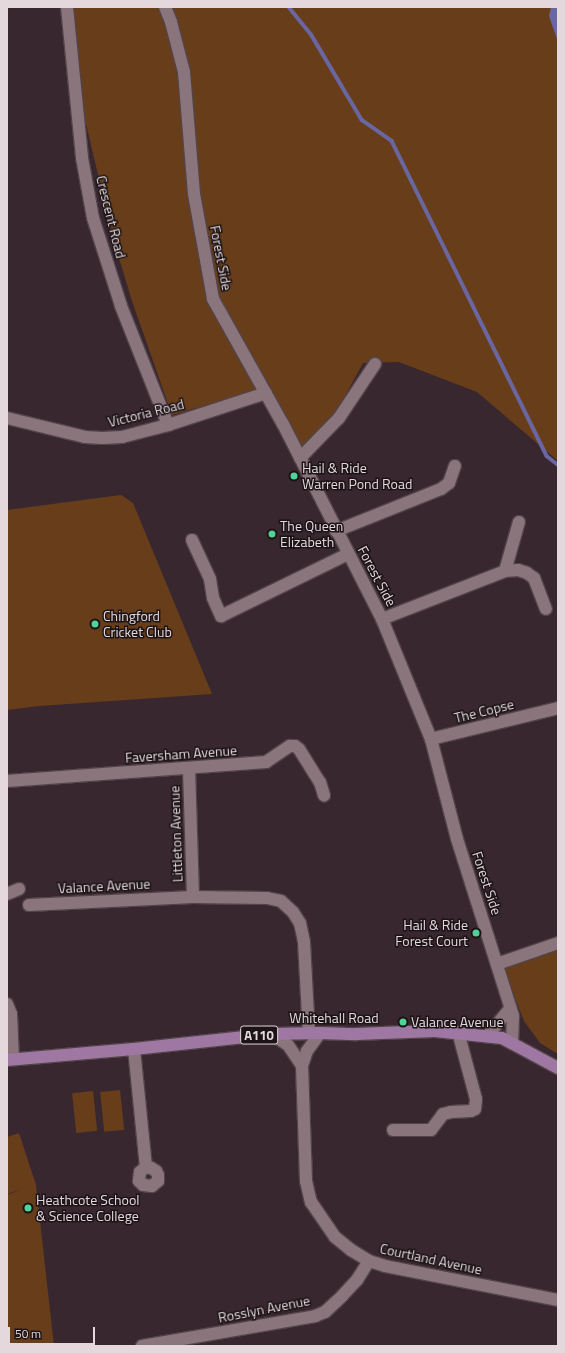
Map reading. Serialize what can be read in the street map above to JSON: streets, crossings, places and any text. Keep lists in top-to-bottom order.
{
  "streets": {
    "main road": ["Whitehall Road", "A110"],
    "street": [
      "Crescent Road",
      "Forest Side",
      "Victoria Road",
      "The Copse",
      "Faversham Avenue",
      "Littleton Avenue",
      "Valance Avenue",
      "Courtland Avenue",
      "Rosslyn Avenue"
    ]
  },
  "crossings": [
    ["Crescent Road", "Victoria Road"],
    ["Forest Side", "Victoria Road"],
    ["Forest Side", "The Copse"],
    ["Forest Side", "Whitehall Road"],
    ["Faversham Avenue", "Littleton Avenue"],
    ["Littleton Avenue", "Valance Avenue"],
    ["Valance Avenue", "Whitehall Road"],
    ["Courtland Avenue", "Rosslyn Avenue"]
  ],
  "places": [
    "Hail & Ride Warren Pond Road",
    "The Queen Elizabeth",
    "Chingford Cricket Club",
    "Hail & Ride Forest Court",
    "Valance Avenue",
    "Heathcote School & Science College"
  ],
  "scale_bar": "50 m"
}
